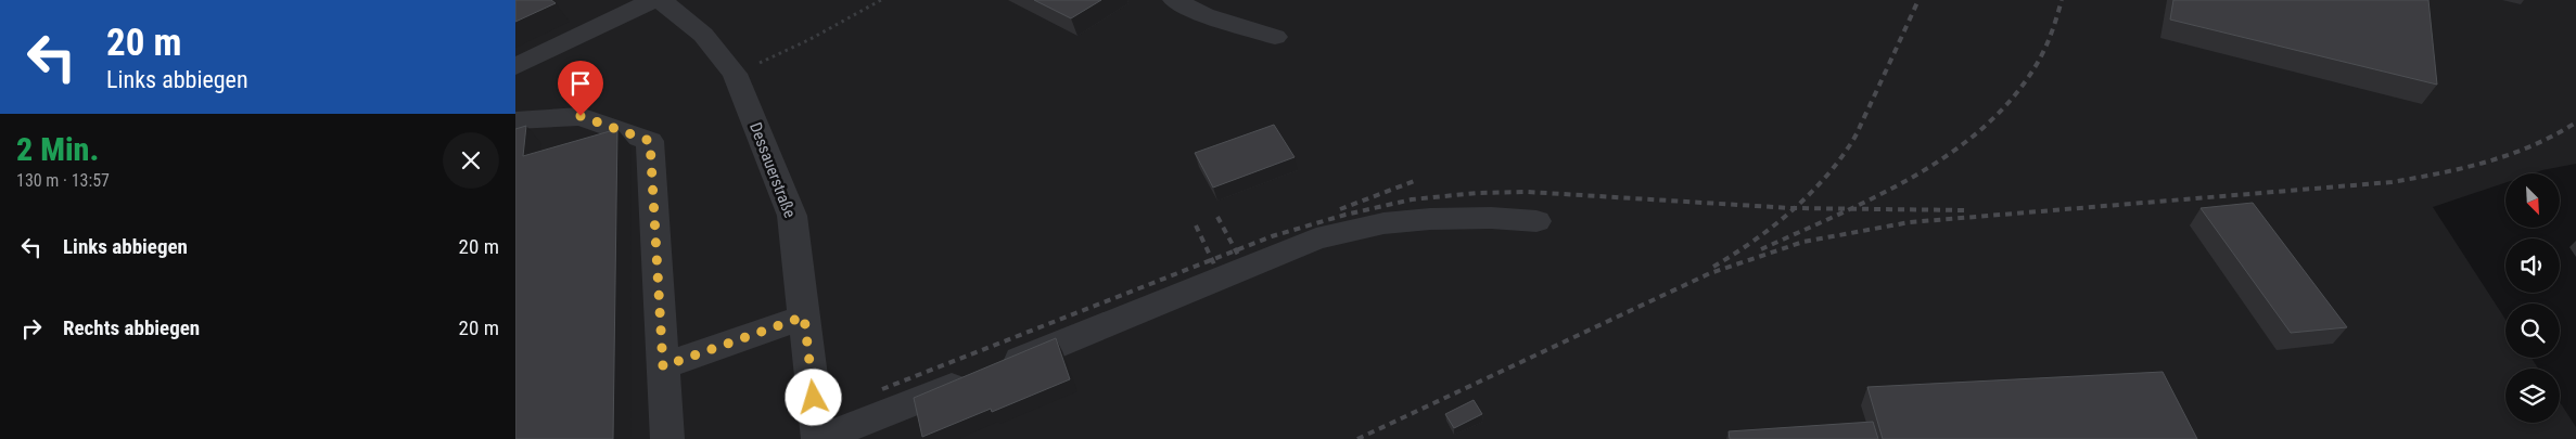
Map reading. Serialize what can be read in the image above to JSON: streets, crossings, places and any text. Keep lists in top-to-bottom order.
{
  "streets": {
    "street": ["Dessauerstraße"]
  },
  "north": "bottom right",
  "page": {
    "turn": ["20 m", "Links abbiegen"],
    "heading": ["2 Min.", "130 m · 13:57"],
    "list": [
      {
        "name": "Links abbiegen",
        "value": "20 m"
      },
      {
        "name": "Rechts abbiegen",
        "value": "20 m"
      }
    ]
  }
}
